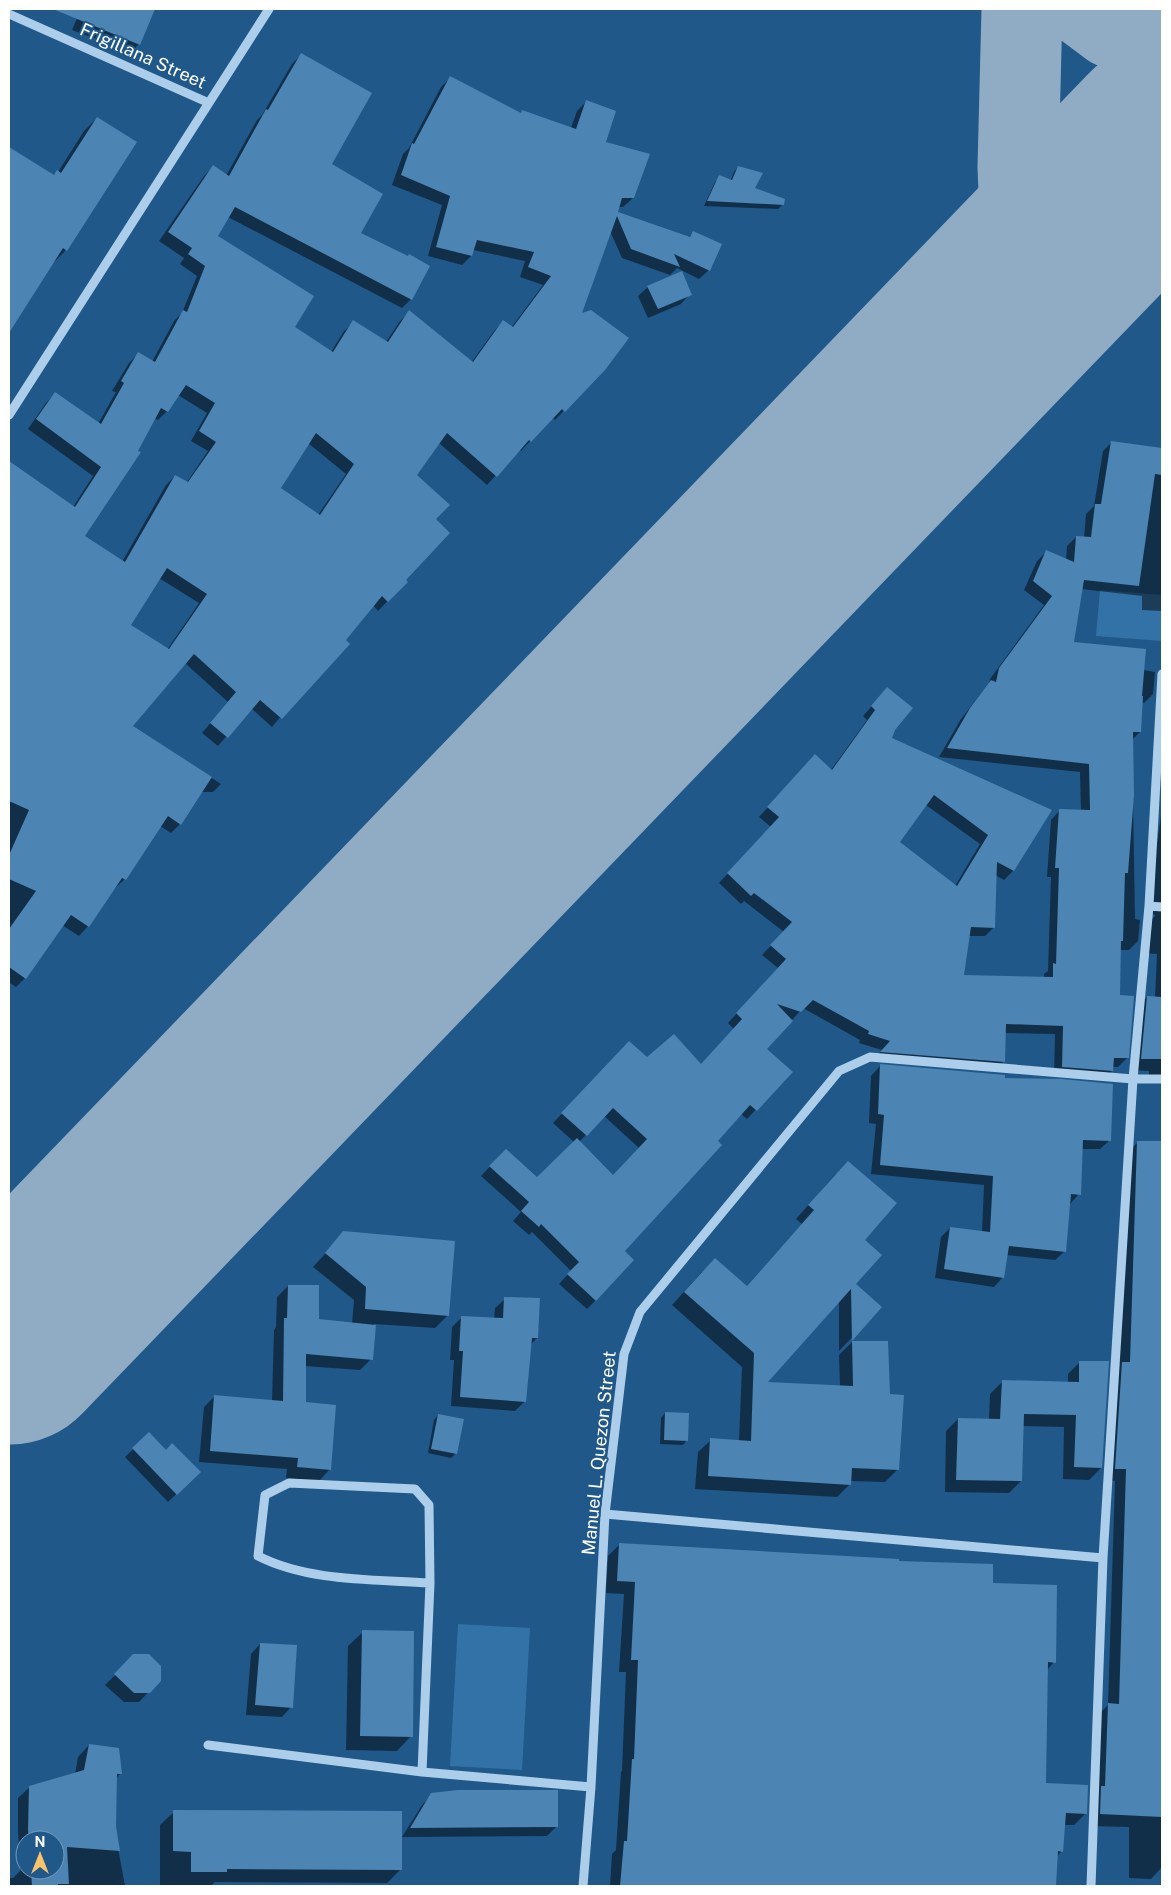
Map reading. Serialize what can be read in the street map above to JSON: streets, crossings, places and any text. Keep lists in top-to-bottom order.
{
  "streets": {
    "street": ["Frigillana Street", "Manuel L. Quezon Street"]
  },
  "north": "top"
}
